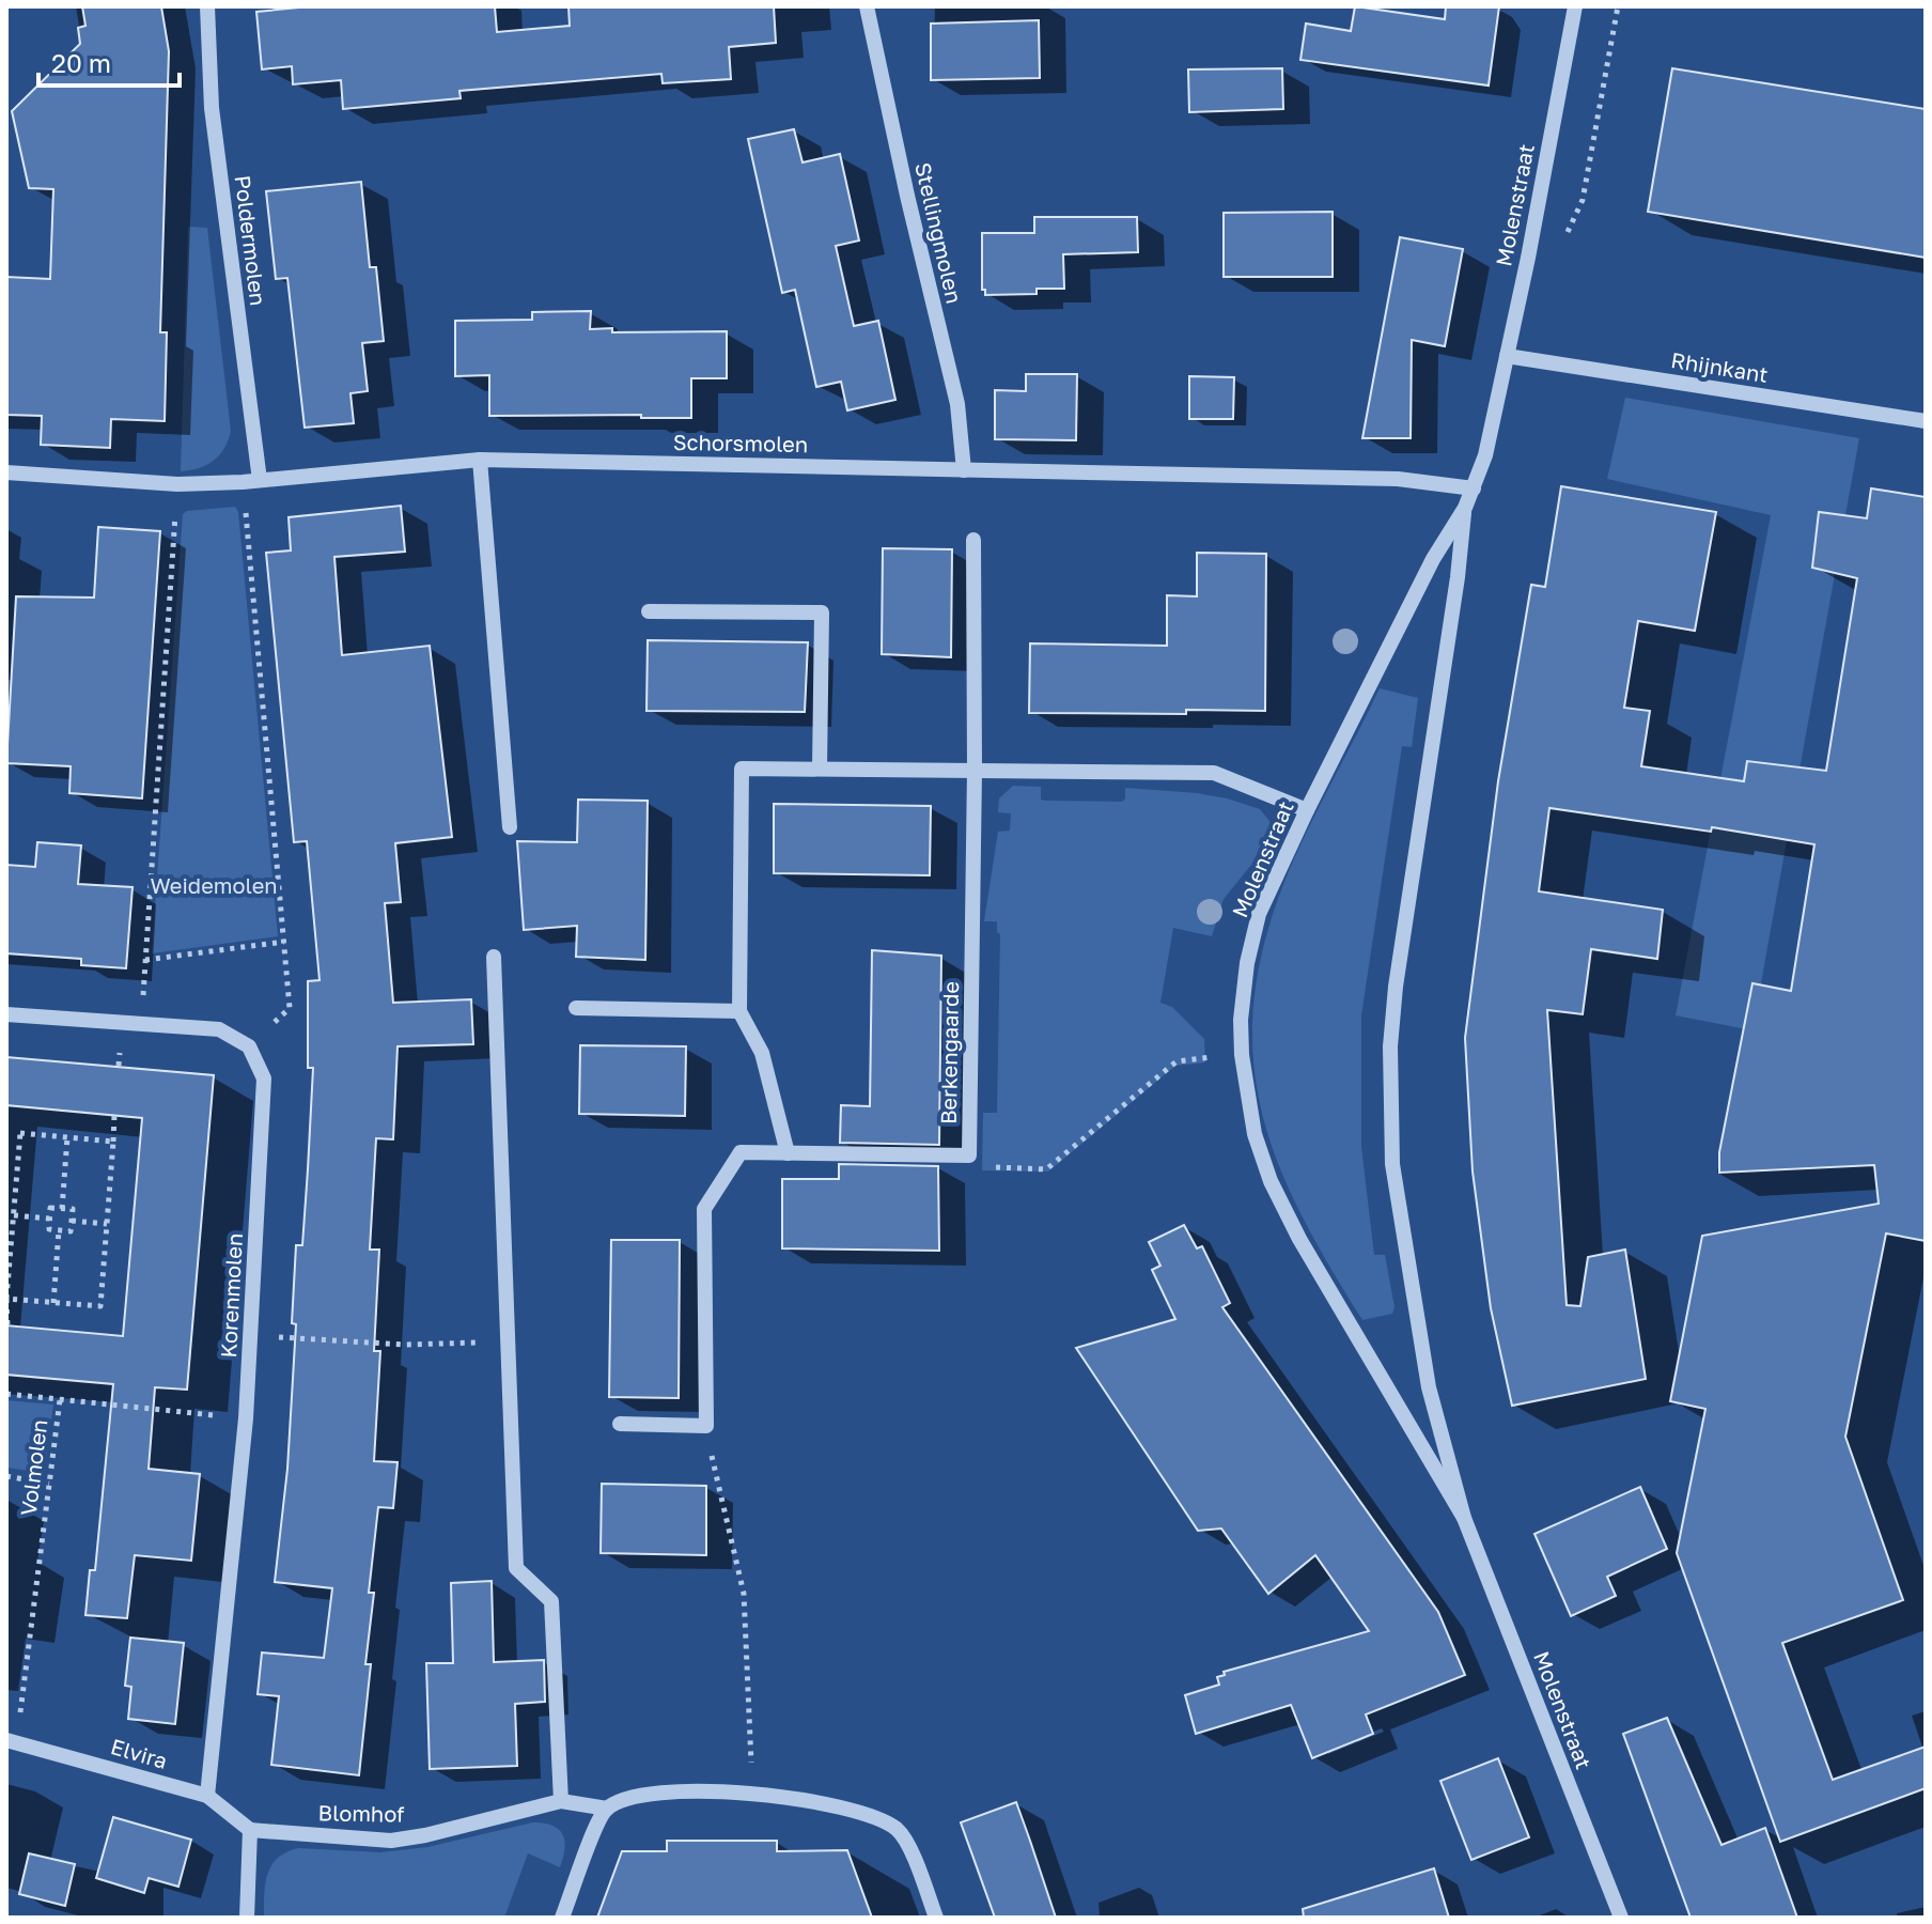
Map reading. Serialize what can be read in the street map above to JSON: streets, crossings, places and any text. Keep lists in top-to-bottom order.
{
  "streets": {
    "street": [
      "Molenstraat",
      "Stellingmolen",
      "Poldermolen",
      "Rhijnkant",
      "Schorsmolen",
      "Berkengaarde",
      "Korenmolen",
      "Elvira",
      "Blomhof"
    ],
    "path": ["Volmolen"]
  },
  "crossings": [
    ["Molenstraat", "Rhijnkant"],
    ["Molenstraat", "Schorsmolen"],
    ["Stellingmolen", "Schorsmolen"],
    ["Poldermolen", "Schorsmolen"],
    ["Korenmolen", "Volmolen"],
    ["Korenmolen", "Elvira"],
    ["Volmolen", "Elvira"],
    ["Elvira", "Blomhof"]
  ],
  "parks": ["Weidemolen"],
  "scale_bar": "20 m"
}
